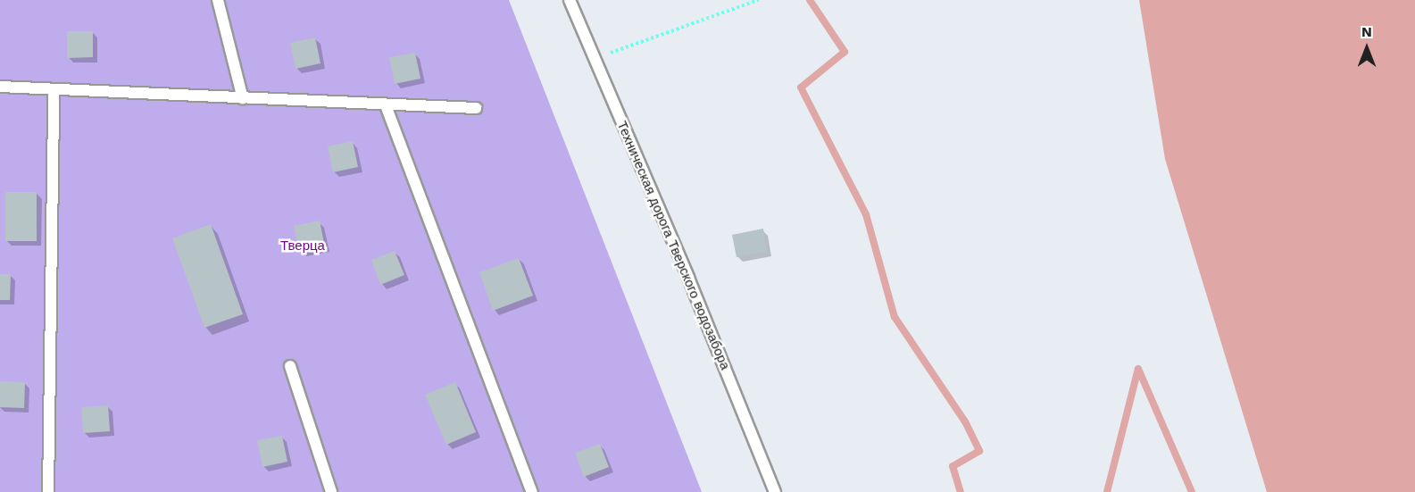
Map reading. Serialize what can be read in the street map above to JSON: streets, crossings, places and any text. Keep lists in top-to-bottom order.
{
  "streets": {
    "lane": ["Техническая дорога Тверского водозабора"]
  },
  "parks": ["Тверца"],
  "north": "top"
}
